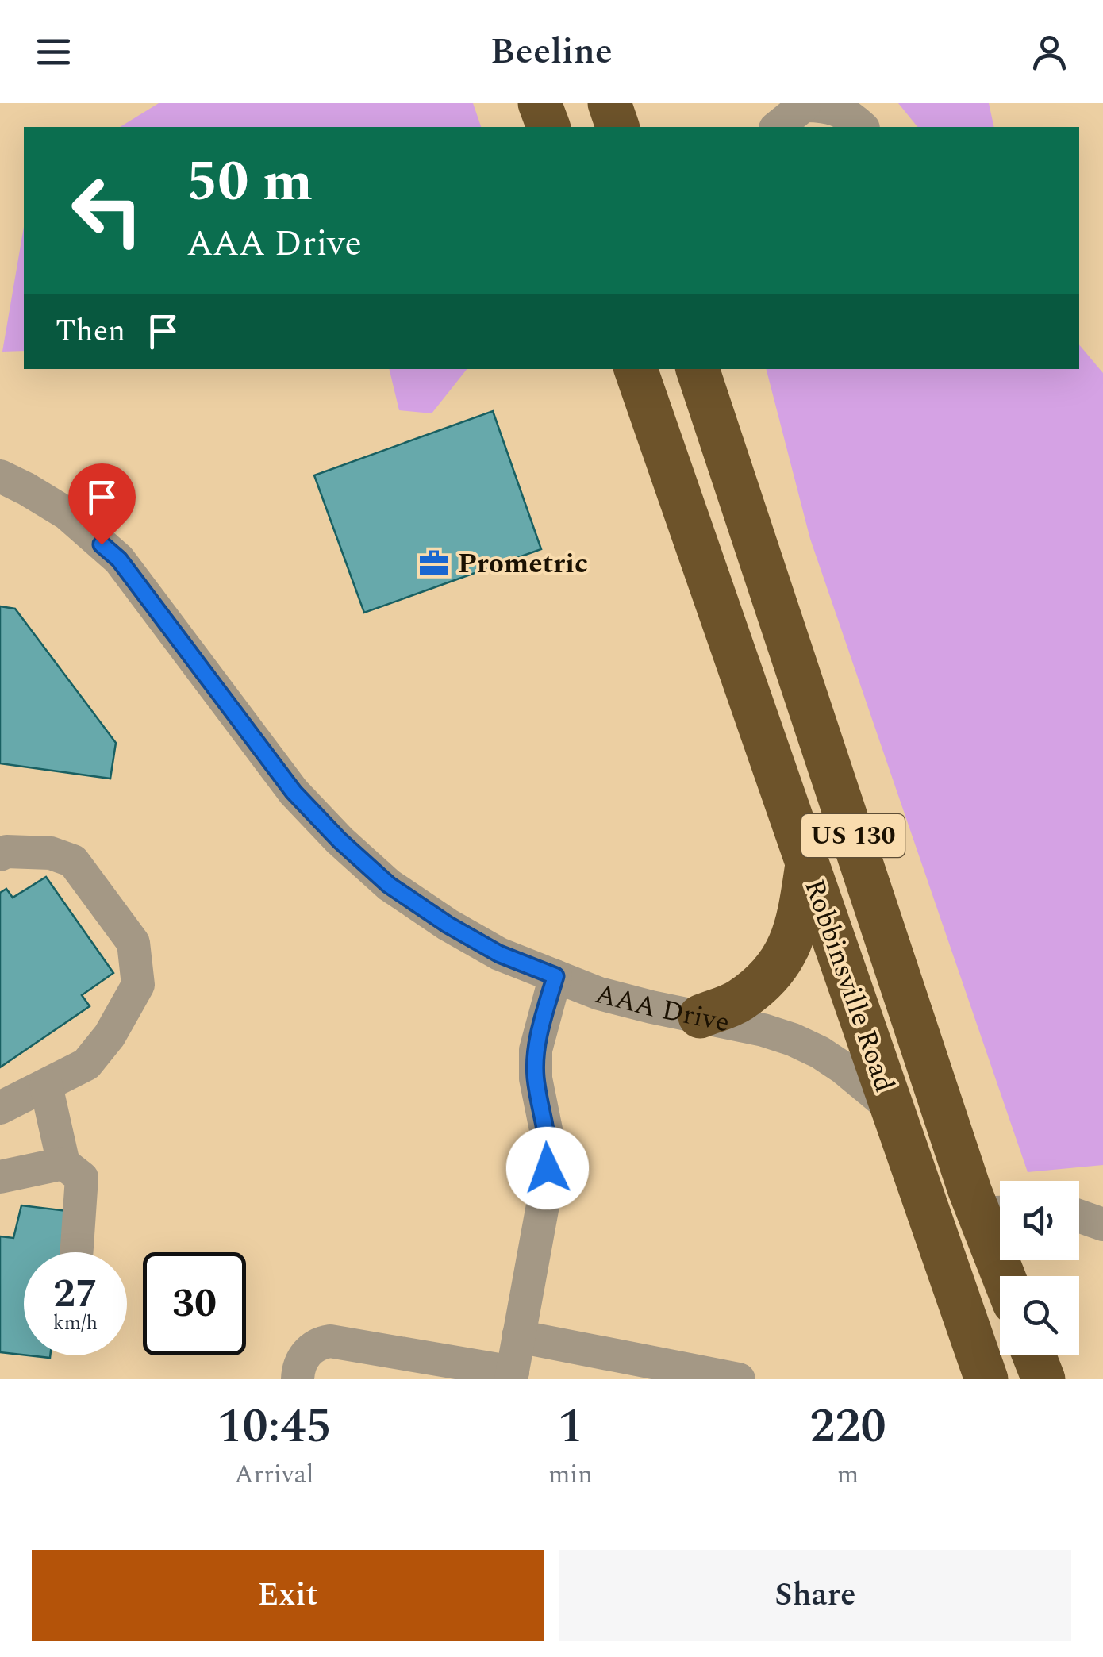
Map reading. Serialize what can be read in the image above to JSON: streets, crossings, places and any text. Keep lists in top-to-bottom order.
{
  "streets": {
    "highway": ["US 130", "Robbinsville Road"],
    "street": ["AAA Drive"]
  },
  "crossings": [
    ["Robbinsville Road", "AAA Drive"]
  ],
  "places": {
    "office": ["Prometric"]
  },
  "page": {
    "header": "Beeline",
    "turn": ["50 m", "AAA Drive"],
    "then": "Then",
    "speed": "27 km/h",
    "limit": "30",
    "eta": [
      "10:45",
      "Arrival",
      "1",
      "min",
      "220",
      "m"
    ],
    "buttons": ["Exit", "Share"]
  }
}
